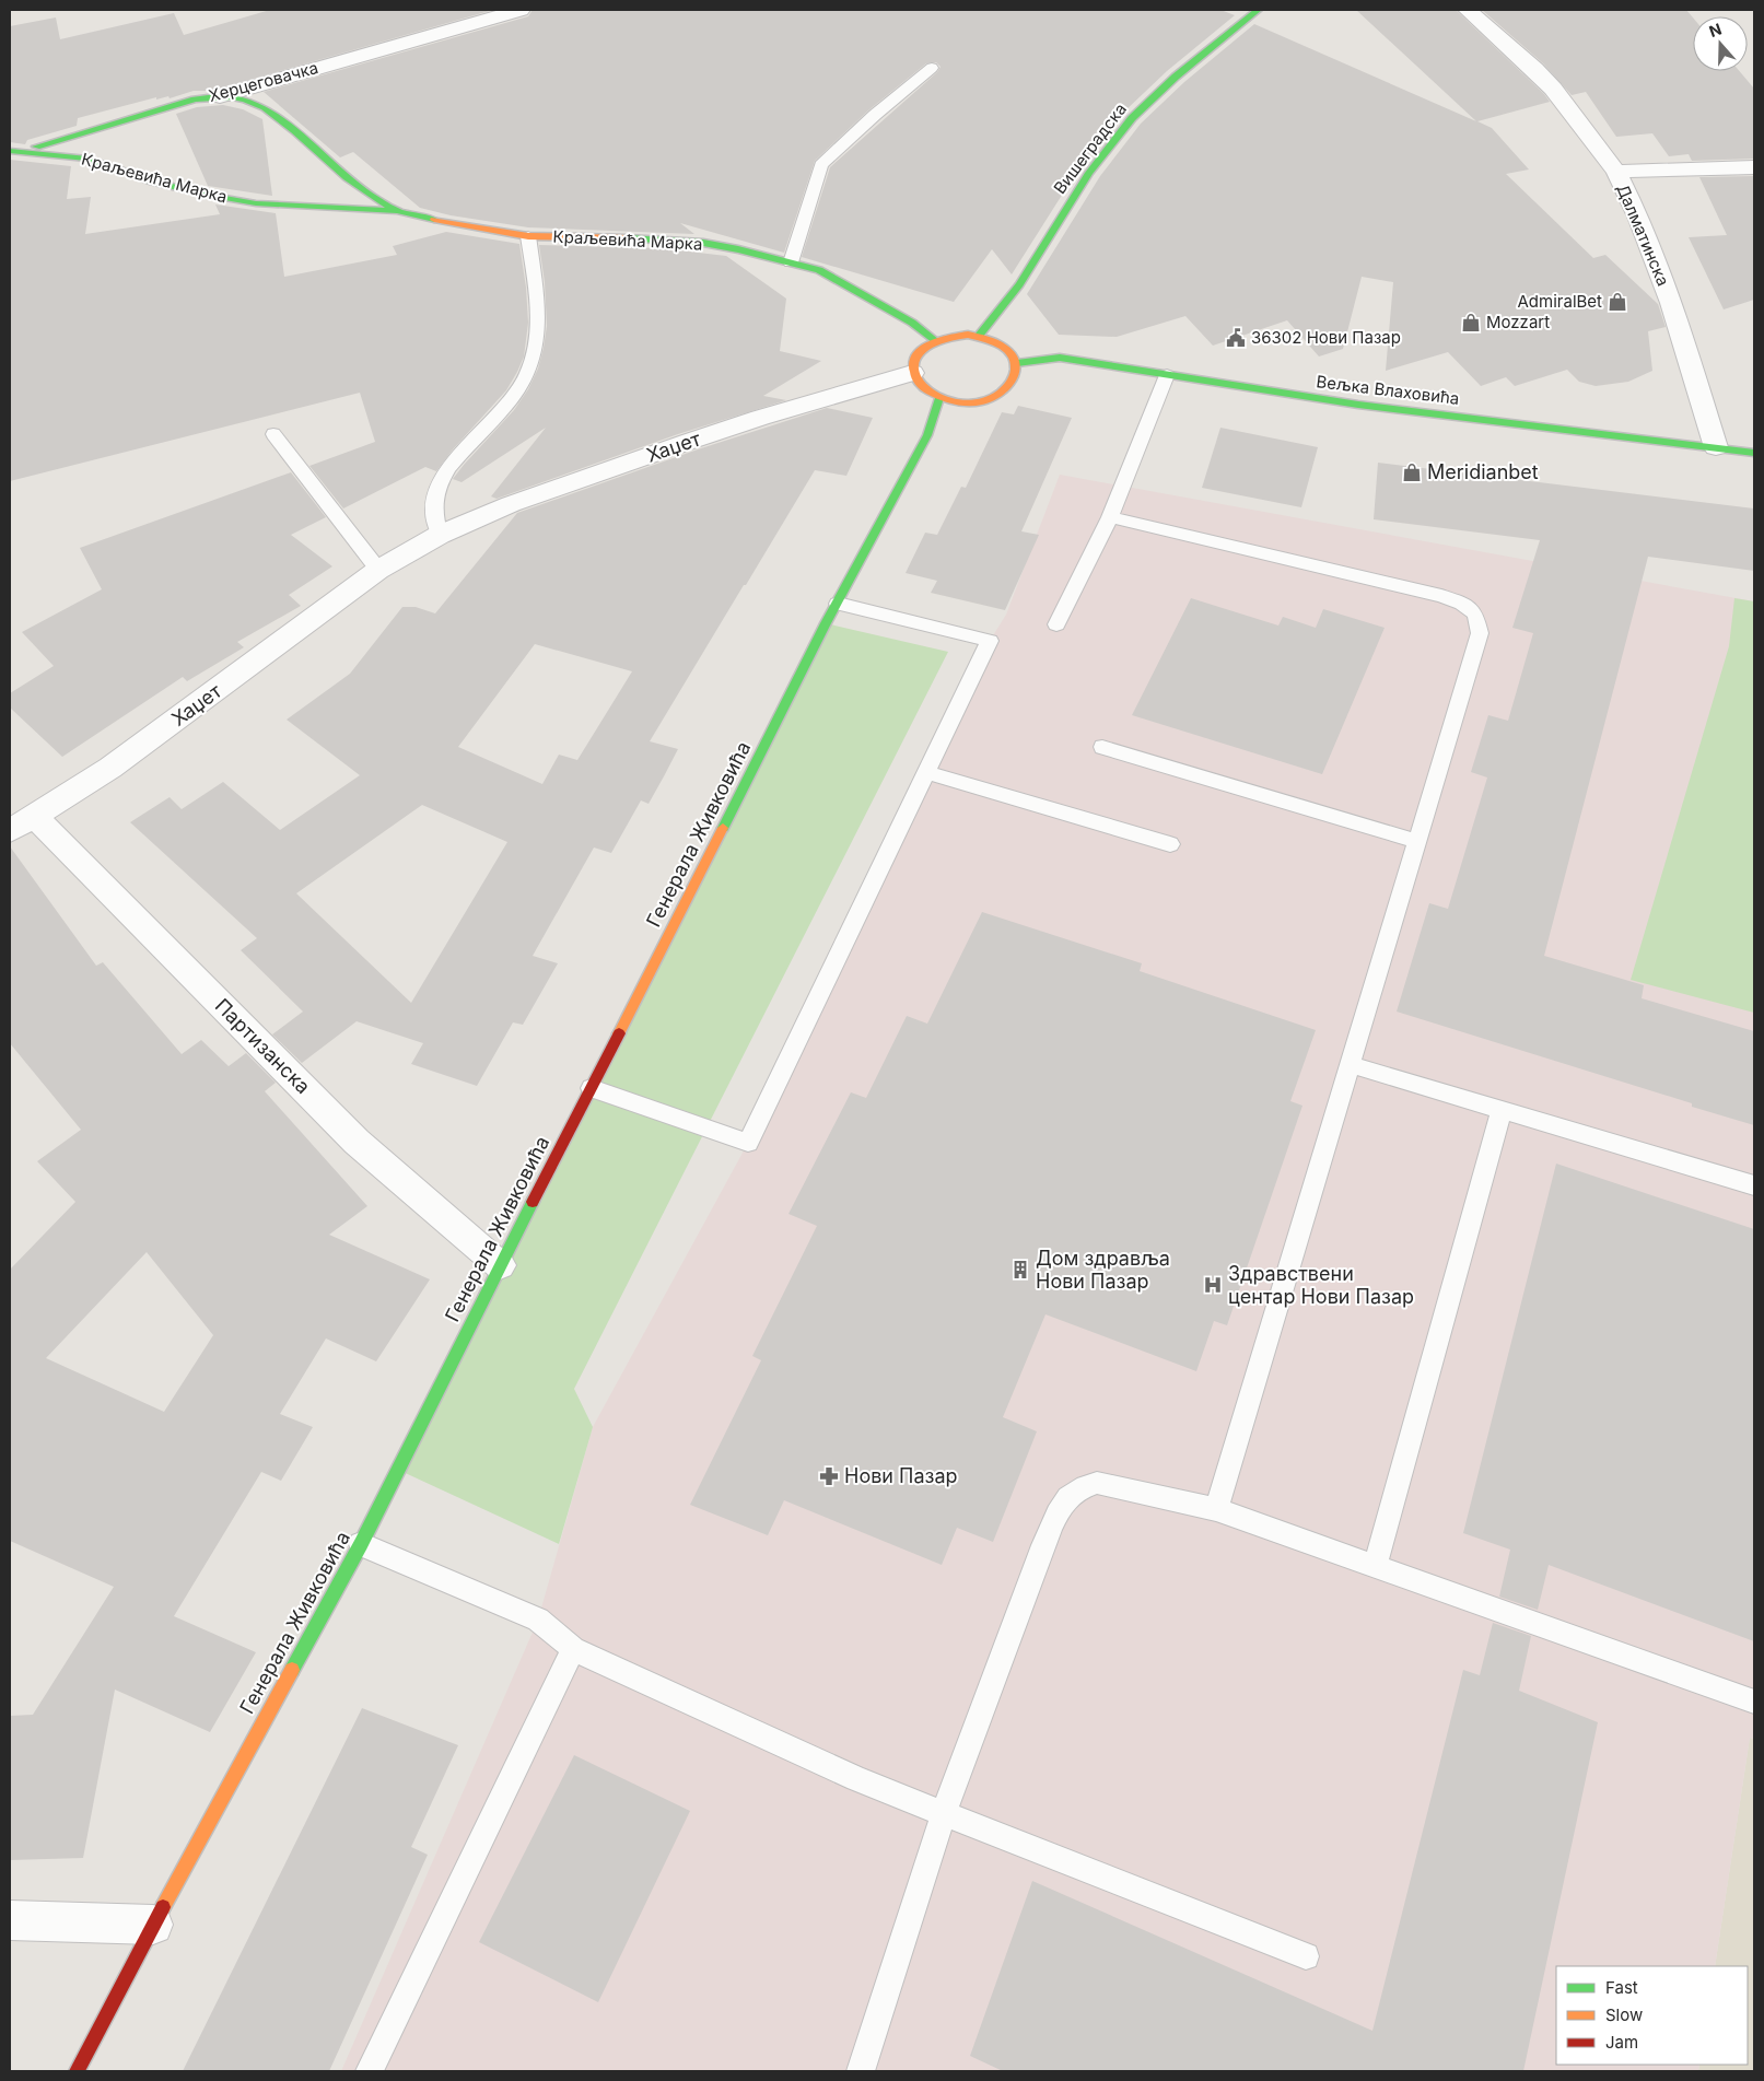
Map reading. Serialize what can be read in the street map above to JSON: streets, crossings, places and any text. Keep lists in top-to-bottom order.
{
  "streets": {
    "street": [
      "Херцеговачка",
      "Вишеградска",
      "Краљевића Марка",
      "Далматинска",
      "Вељка Влаховића",
      "Хаџет",
      "Генерала Живковића",
      "Партизанска"
    ]
  },
  "crossings": [
    ["Херцеговачка", "Краљевића Марка"],
    ["Вишеградска", "Краљевића Марка"],
    ["Вишеградска", "Вељка Влаховића"],
    ["Вишеградска", "Хаџет"],
    ["Вишеградска", "Генерала Живковића"],
    ["Краљевића Марка", "Вељка Влаховића"],
    ["Краљевића Марка", "Хаџет"],
    ["Краљевића Марка", "Генерала Живковића"],
    ["Далматинска", "Вељка Влаховића"],
    ["Вељка Влаховића", "Хаџет"],
    ["Вељка Влаховића", "Генерала Живковића"],
    ["Хаџет", "Генерала Живковића"],
    ["Хаџет", "Партизанска"],
    ["Генерала Живковића", "Партизанска"]
  ],
  "places": {
    "shop": ["AdmiralBet", "Mozzart", "Meridianbet"],
    "public building": ["36302 Нови Пазар"],
    "building": ["Дом здравља Нови Пазар"],
    "hospital": ["Здравствени центар Нови Пазар"],
    "pharmacy": ["Нови Пазар"]
  },
  "legend": ["Fast", "Slow", "Jam"],
  "north": "top"
}
